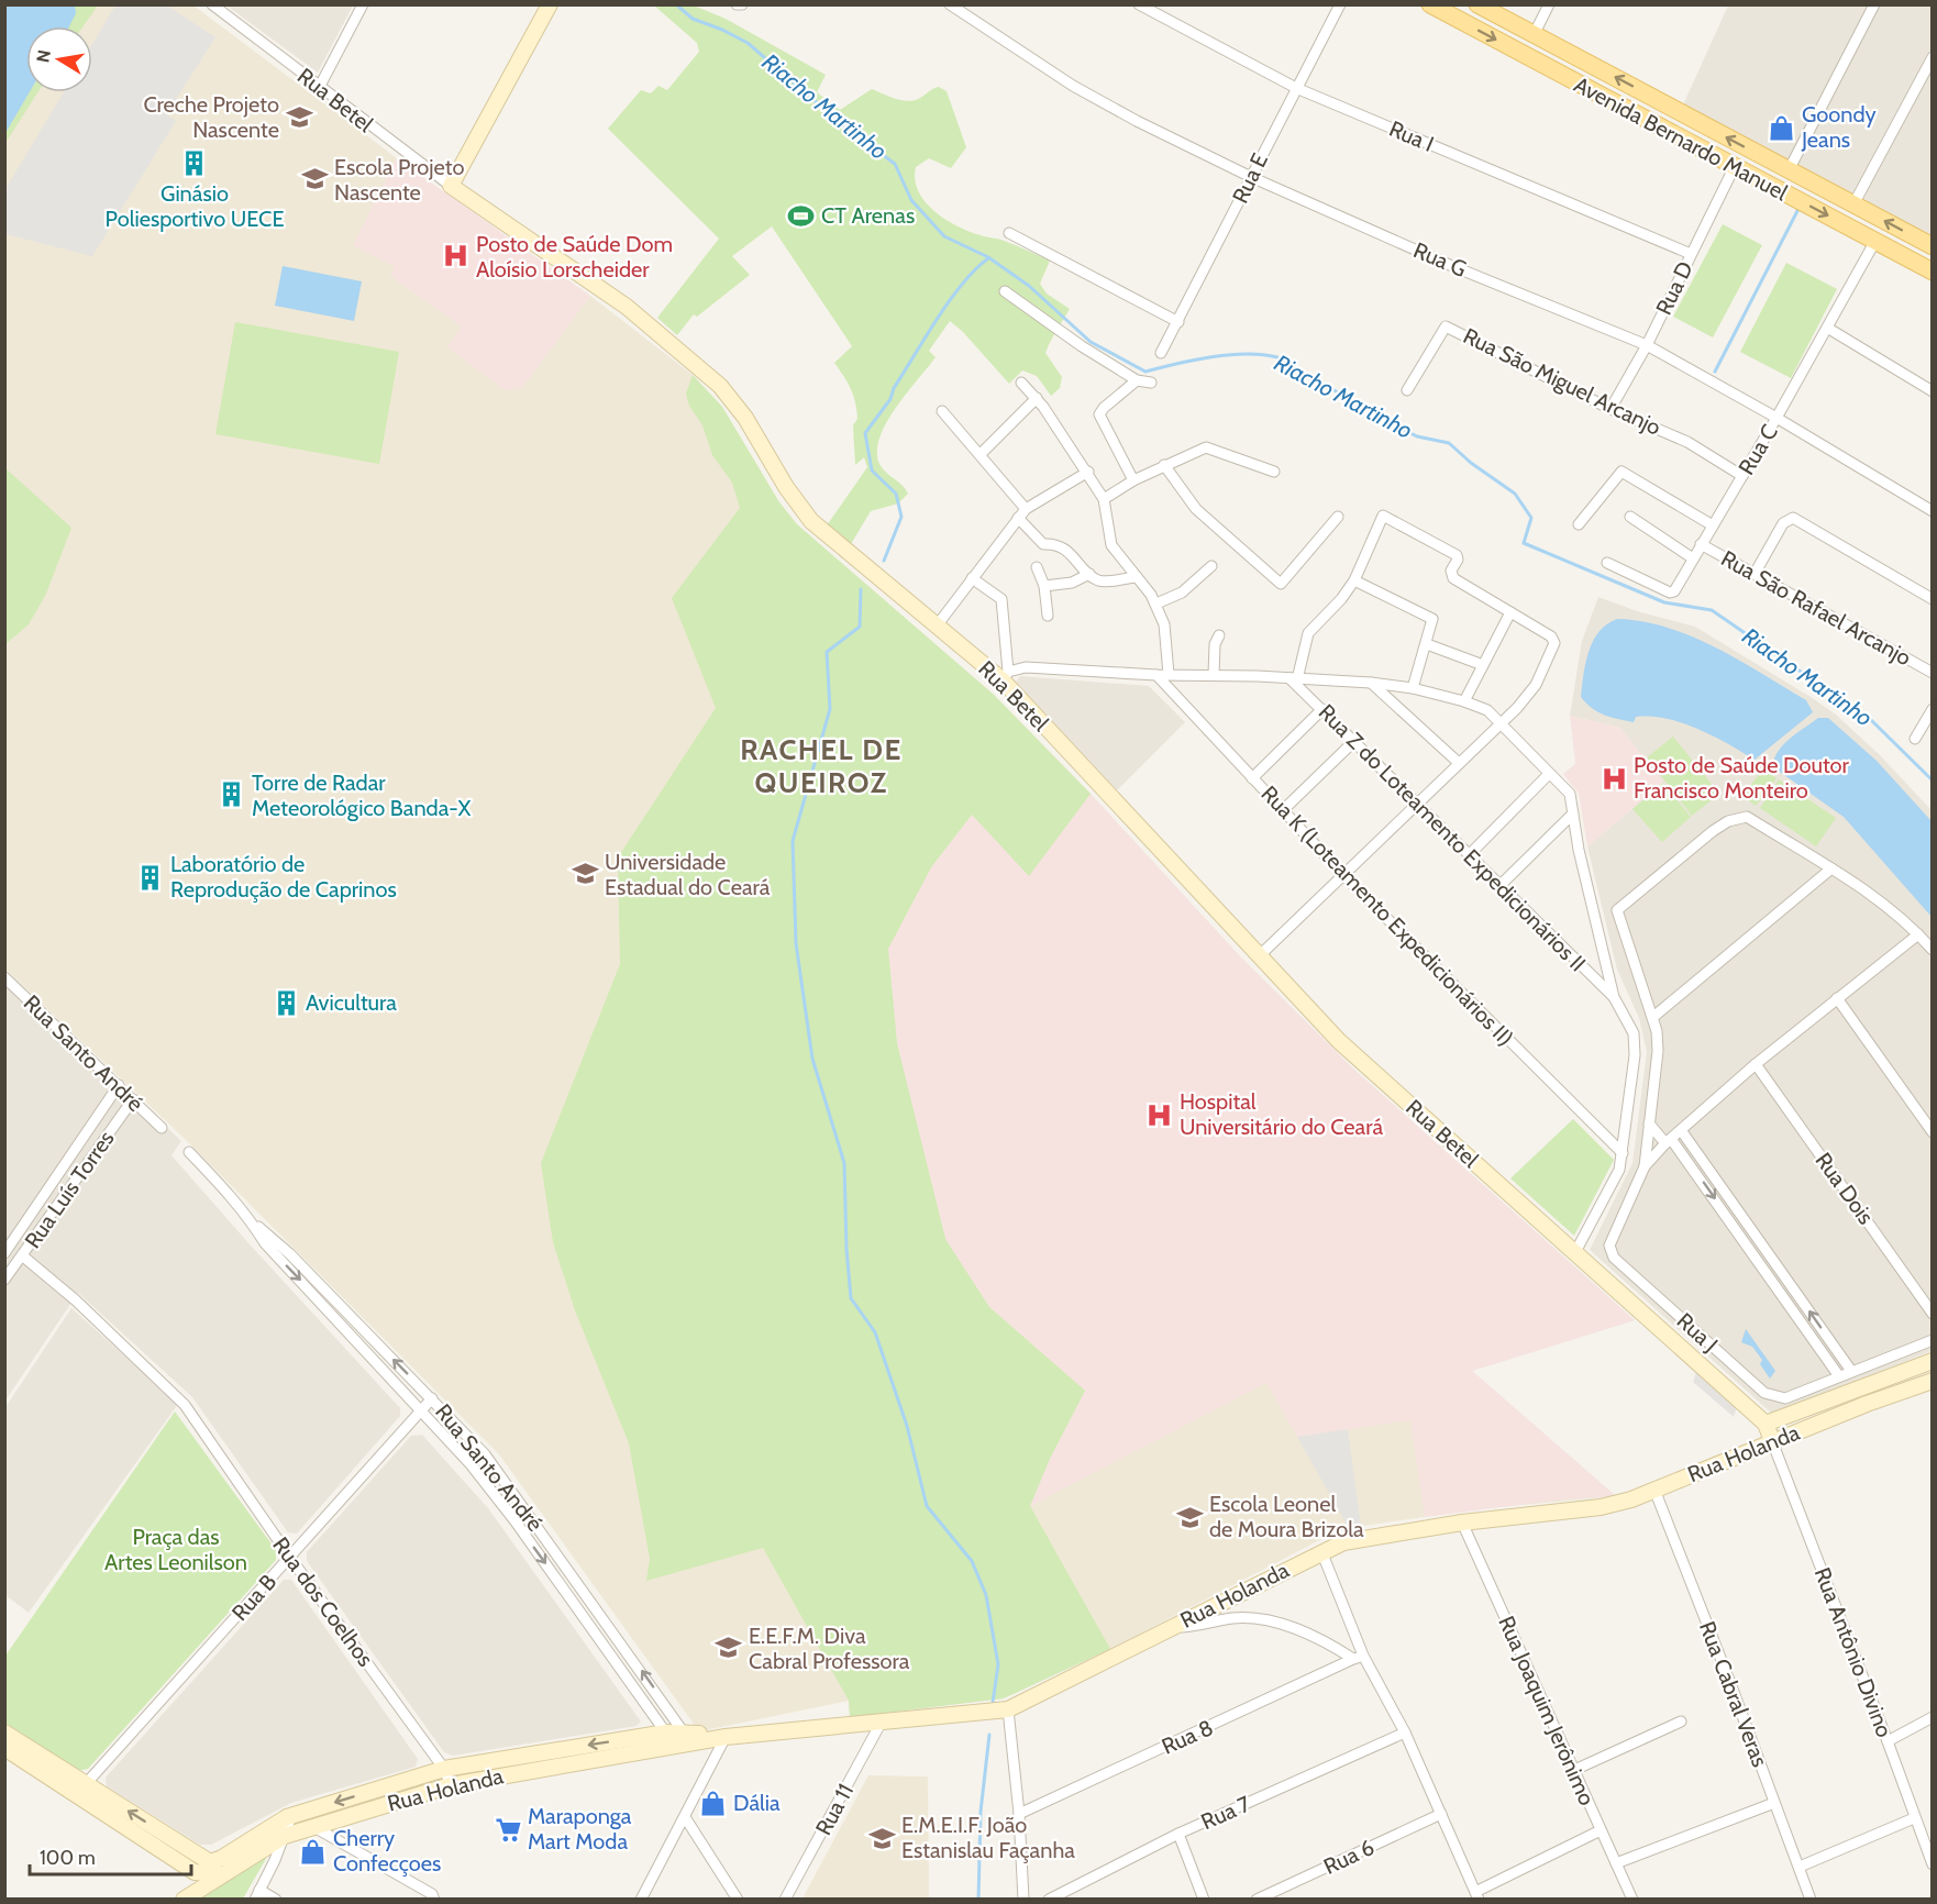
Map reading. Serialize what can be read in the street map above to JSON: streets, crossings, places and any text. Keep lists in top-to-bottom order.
{
  "streets": {
    "main road": ["Avenida Bernardo Manuel"],
    "street": [
      "Rua Betel",
      "Rua I",
      "Rua E",
      "Rua G",
      "Rua D",
      "Rua São Miguel Arcanjo",
      "Rua C",
      "Rua São Rafael Arcanjo",
      "Rua Z do Loteamento Expedicionários II",
      "Rua K (Loteamento Expedicionários II)",
      "Rua Santo André",
      "Rua Dois",
      "Rua Luís Torres",
      "Rua J",
      "Rua Holanda",
      "Rua B",
      "Rua dos Coelhos",
      "Rua Antônio Divino",
      "Rua Cabral Veras",
      "Rua Joaquim Jerônimo",
      "Rua 8",
      "Rua 11",
      "Rua 7",
      "Rua 6"
    ]
  },
  "crossings": [
    ["Rua Betel", "Rua Holanda"],
    ["Rua Betel", "Rua Antônio Divino"],
    ["Rua I", "Rua E"],
    ["Rua I", "Rua D"],
    ["Avenida Bernardo Manuel", "Rua D"],
    ["Avenida Bernardo Manuel", "Rua C"],
    ["Rua E", "Rua G"],
    ["Rua G", "Rua D"],
    ["Rua G", "Rua C"],
    ["Rua D", "Rua São Miguel Arcanjo"],
    ["Rua São Miguel Arcanjo", "Rua C"],
    ["Rua C", "Rua São Rafael Arcanjo"],
    ["Rua Santo André", "Rua Luís Torres"],
    ["Rua Santo André", "Rua Holanda"],
    ["Rua Santo André", "Rua B"],
    ["Rua Luís Torres", "Rua dos Coelhos"],
    ["Rua J", "Rua Holanda"],
    ["Rua Holanda", "Rua dos Coelhos"],
    ["Rua Holanda", "Rua Antônio Divino"],
    ["Rua Holanda", "Rua Cabral Veras"],
    ["Rua Holanda", "Rua Joaquim Jerônimo"],
    ["Rua Holanda", "Rua 11"],
    ["Rua B", "Rua dos Coelhos"]
  ],
  "districts": ["RACHEL DE QUEIROZ"],
  "water": ["Riacho Martinho"],
  "parks": ["Praça das Artes Leonilson"],
  "places": {
    "school or university": [
      "Creche Projeto Nascente",
      "Escola Projeto Nascente",
      "Universidade Estadual do Ceará",
      "Escola Leonel de Moura Brizola",
      "E.E.F.M. Diva Cabral Professora",
      "E.M.E.I.F. João Estanislau Façanha"
    ],
    "shop": ["Goondy Jeans", "Dália", "Cherry Confecçoes"],
    "building": [
      "Ginásio Poliesportivo UECE",
      "Torre de Radar Meteorológico Banda-X",
      "Laboratório de Reprodução de Caprinos",
      "Avicultura"
    ],
    "sports": ["CT Arenas"],
    "hospital": ["Posto de Saúde Dom Aloísio Lorscheider", "Posto de Saúde Doutor Francisco Monteiro", "Hospital Universitário do Ceará"],
    "supermarket": ["Maraponga Mart Moda"]
  },
  "scale_bar": "100 m",
  "north": "left"
}
